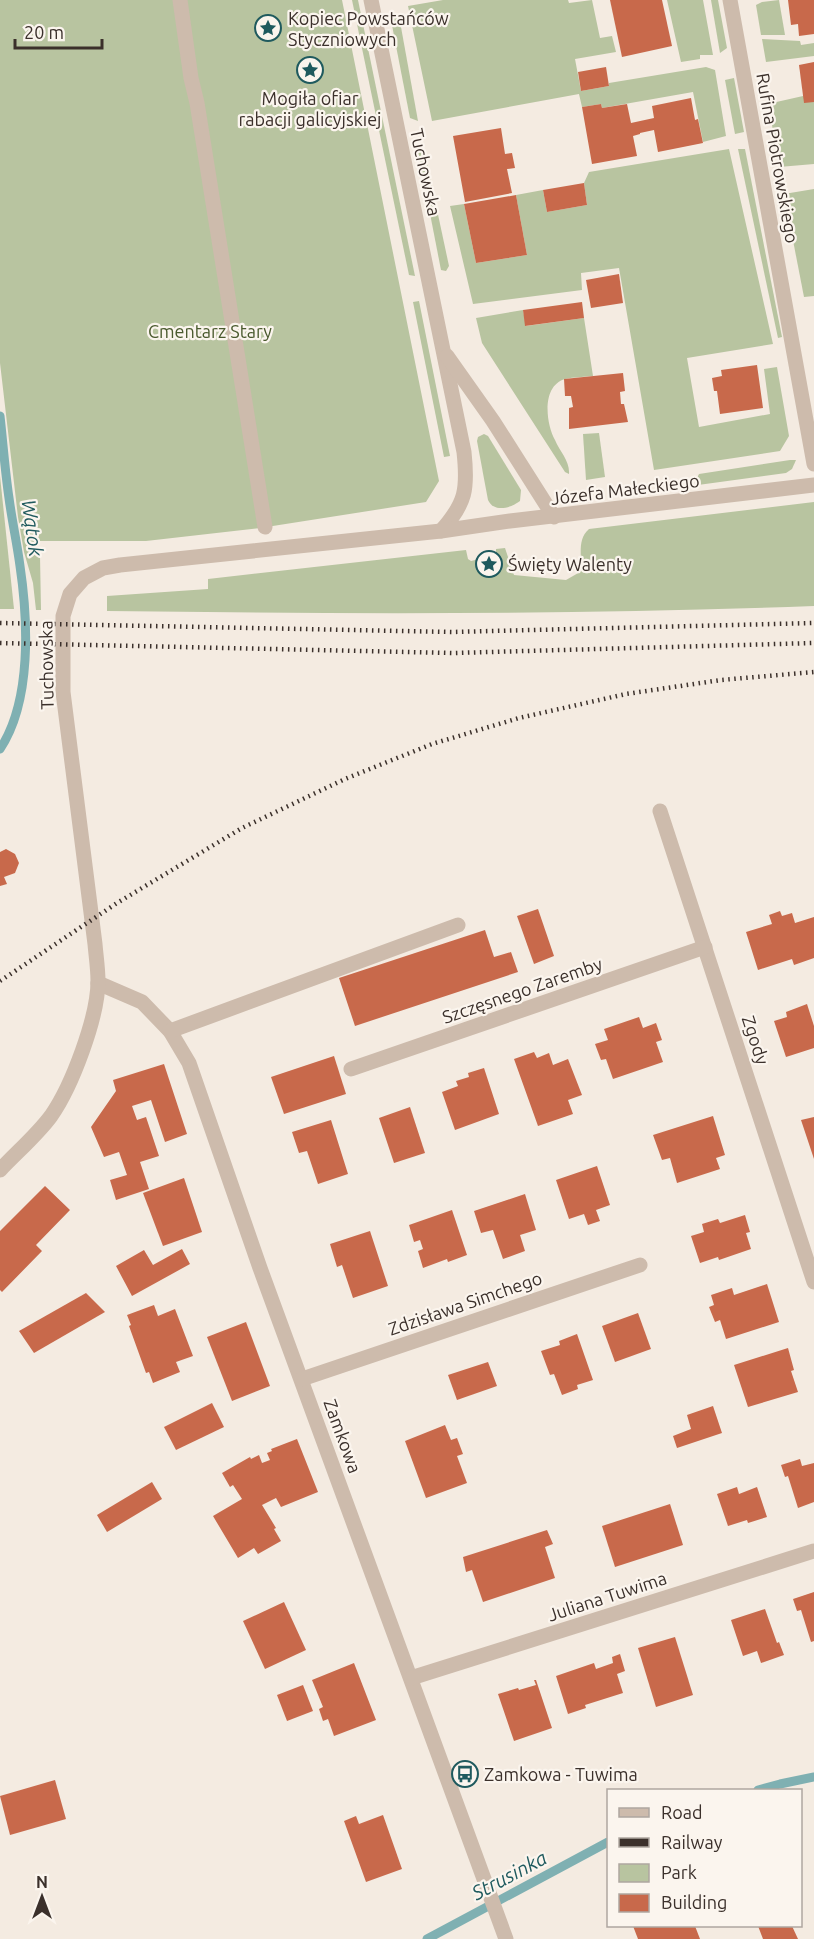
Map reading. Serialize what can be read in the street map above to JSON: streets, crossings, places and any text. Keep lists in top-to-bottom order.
{
  "streets": {
    "street": [
      "Rufina Piotrowskiego",
      "Tuchowska",
      "Józefa Małeckiego",
      "Szczęsnego Zaremby",
      "Zgody",
      "Zdzisława Simchego",
      "Zamkowa",
      "Juliana Tuwima"
    ]
  },
  "crossings": [
    ["Tuchowska", "Józefa Małeckiego"],
    ["Tuchowska", "Zamkowa"],
    ["Szczęsnego Zaremby", "Zgody"],
    ["Zdzisława Simchego", "Zamkowa"],
    ["Zamkowa", "Juliana Tuwima"]
  ],
  "water": ["Wątok", "Strusinka"],
  "parks": ["Cmentarz Stary"],
  "places": {
    "place": ["Kopiec Powstańców Styczniowych", "Mogiła ofiar rabacji galicyjskiej", "Święty Walenty"],
    "bus stop": ["Zamkowa - Tuwima"]
  },
  "legend": [
    "Road",
    "Railway",
    "Park",
    "Building"
  ],
  "scale_bar": "20 m",
  "north": "top"
}
